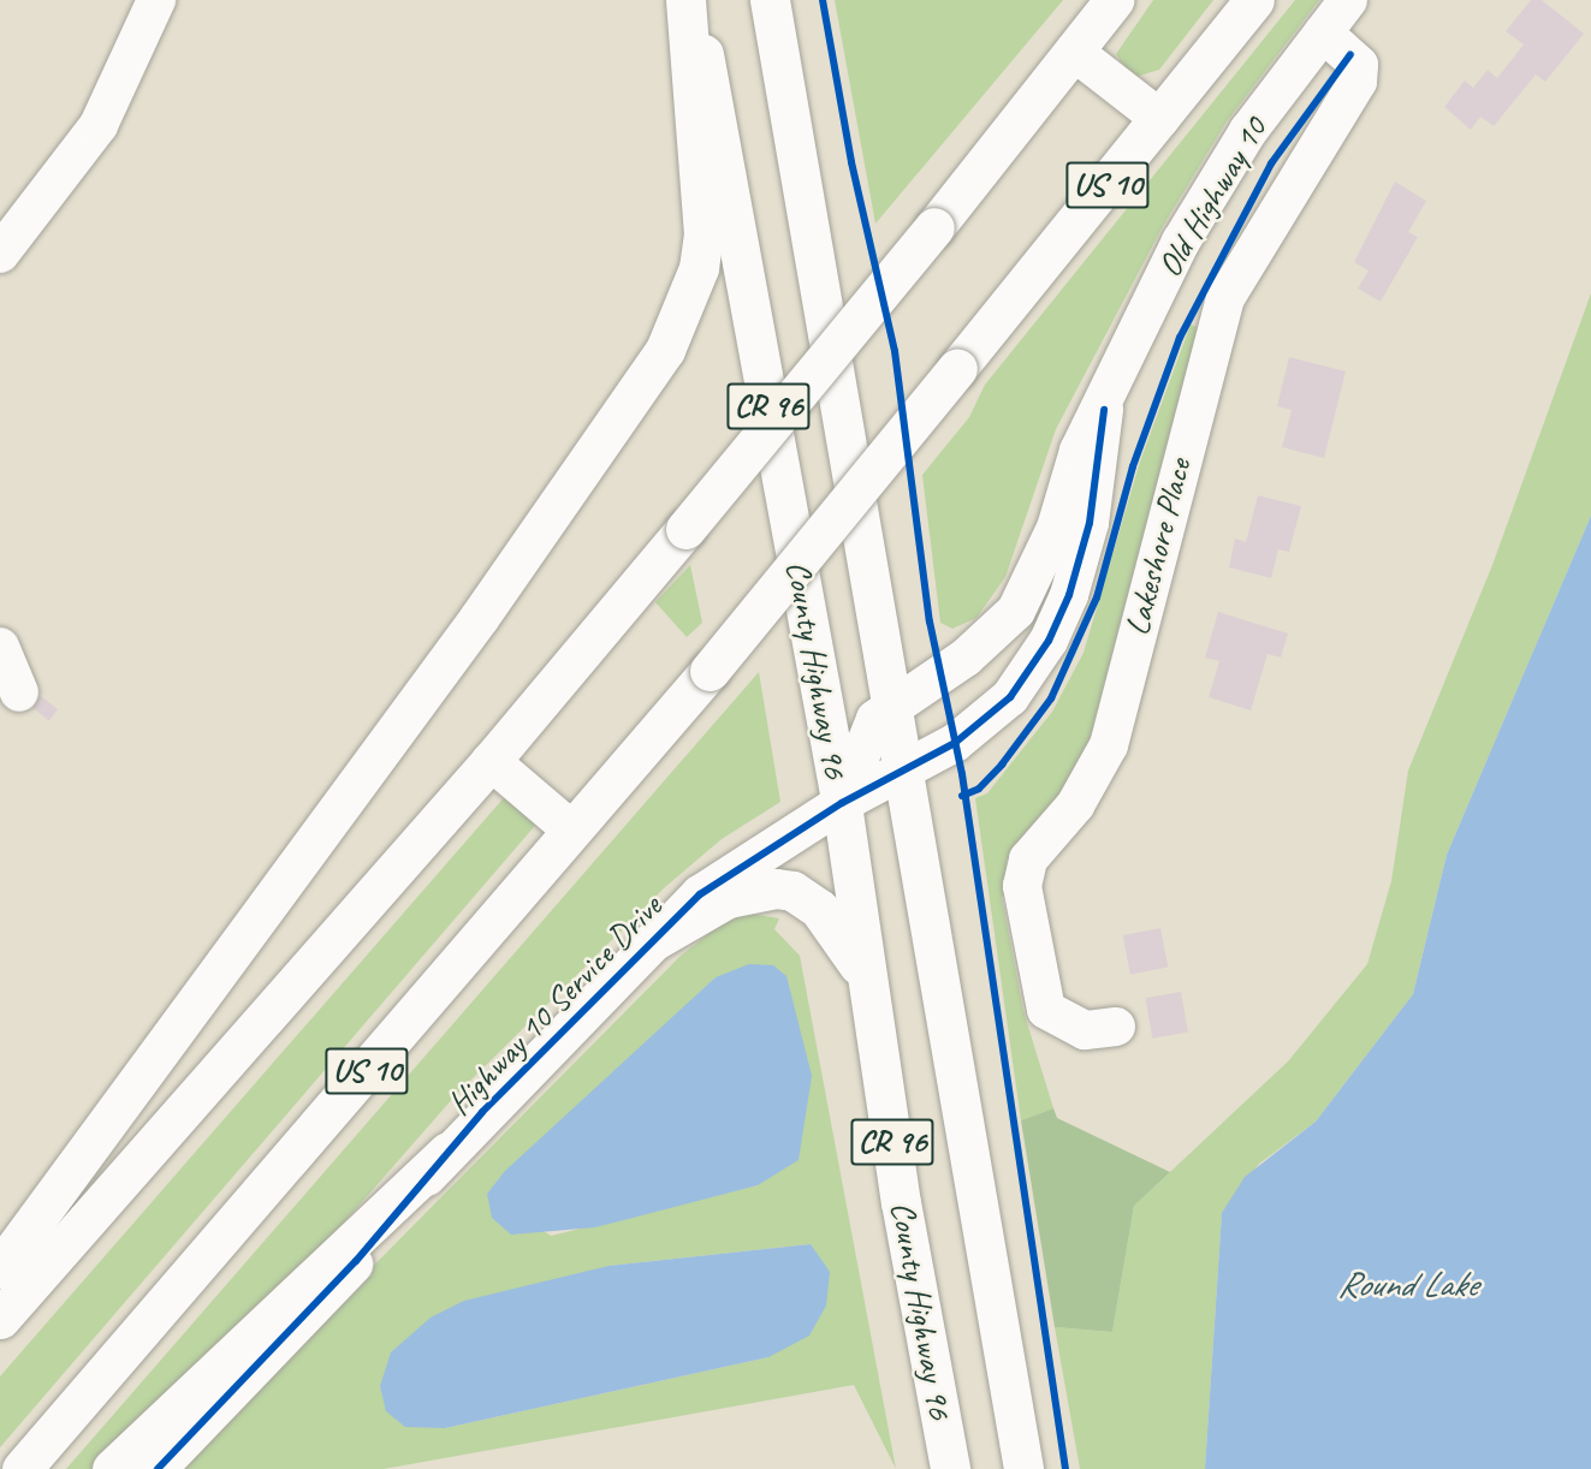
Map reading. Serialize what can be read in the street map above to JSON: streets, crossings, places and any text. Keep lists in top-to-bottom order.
{
  "streets": {
    "main road": ["US 10", "CR 96", "County Highway 96"],
    "street": ["Old Highway 10", "Lakeshore Place", "Highway 10 Service Drive"]
  },
  "crossings": [
    ["Old Highway 10", "Lakeshore Place"],
    ["Old Highway 10", "County Highway 96"],
    ["Old Highway 10", "Highway 10 Service Drive"],
    ["County Highway 96", "Highway 10 Service Drive"]
  ],
  "water": ["Round Lake"]
}
